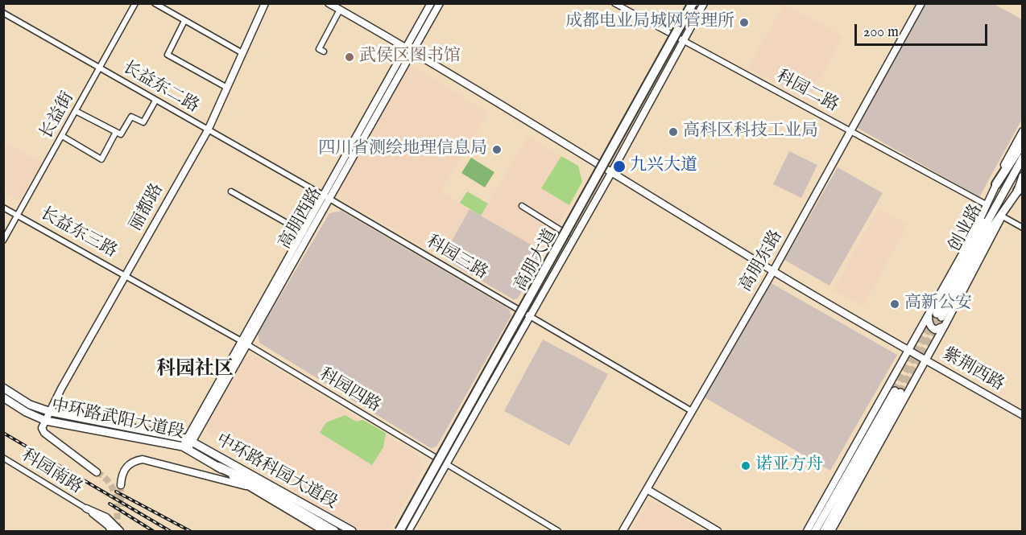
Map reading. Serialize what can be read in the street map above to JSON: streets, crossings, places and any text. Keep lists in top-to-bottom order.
{
  "streets": {
    "main road": ["创业路", "中环路武阳大道段", "中环路科园大道段"],
    "street": [
      "长益东二路",
      "科园二路",
      "长益街",
      "丽都路",
      "高朋西路",
      "长益东三路",
      "科园三路",
      "高朋大道",
      "高朋东路",
      "紫荆西路",
      "科园四路",
      "科园南路"
    ]
  },
  "crossings": [
    ["长益东二路", "长益街"],
    ["长益东二路", "丽都路"],
    ["长益东二路", "科园三路"],
    ["科园二路", "高朋大道"],
    ["科园二路", "高朋东路"],
    ["长益街", "长益东三路"],
    ["丽都路", "长益东三路"],
    ["丽都路", "科园三路"],
    ["丽都路", "科园四路"],
    ["丽都路", "中环路武阳大道段"],
    ["高朋西路", "科园三路"],
    ["高朋西路", "科园四路"],
    ["高朋西路", "中环路武阳大道段"],
    ["高朋西路", "中环路科园大道段"],
    ["长益东三路", "科园四路"],
    ["科园三路", "高朋大道"],
    ["科园三路", "高朋东路"],
    ["高朋大道", "科园四路"],
    ["中环路武阳大道段", "中环路科园大道段"]
  ],
  "districts": ["科园社区"],
  "places": [
    "成都电业局城网管理所",
    "武侯区图书馆",
    "高科区科技工业局",
    "四川省测绘地理信息局",
    "九兴大道",
    "高新公安",
    "诺亚方舟"
  ],
  "scale_bar": "200 m"
}
